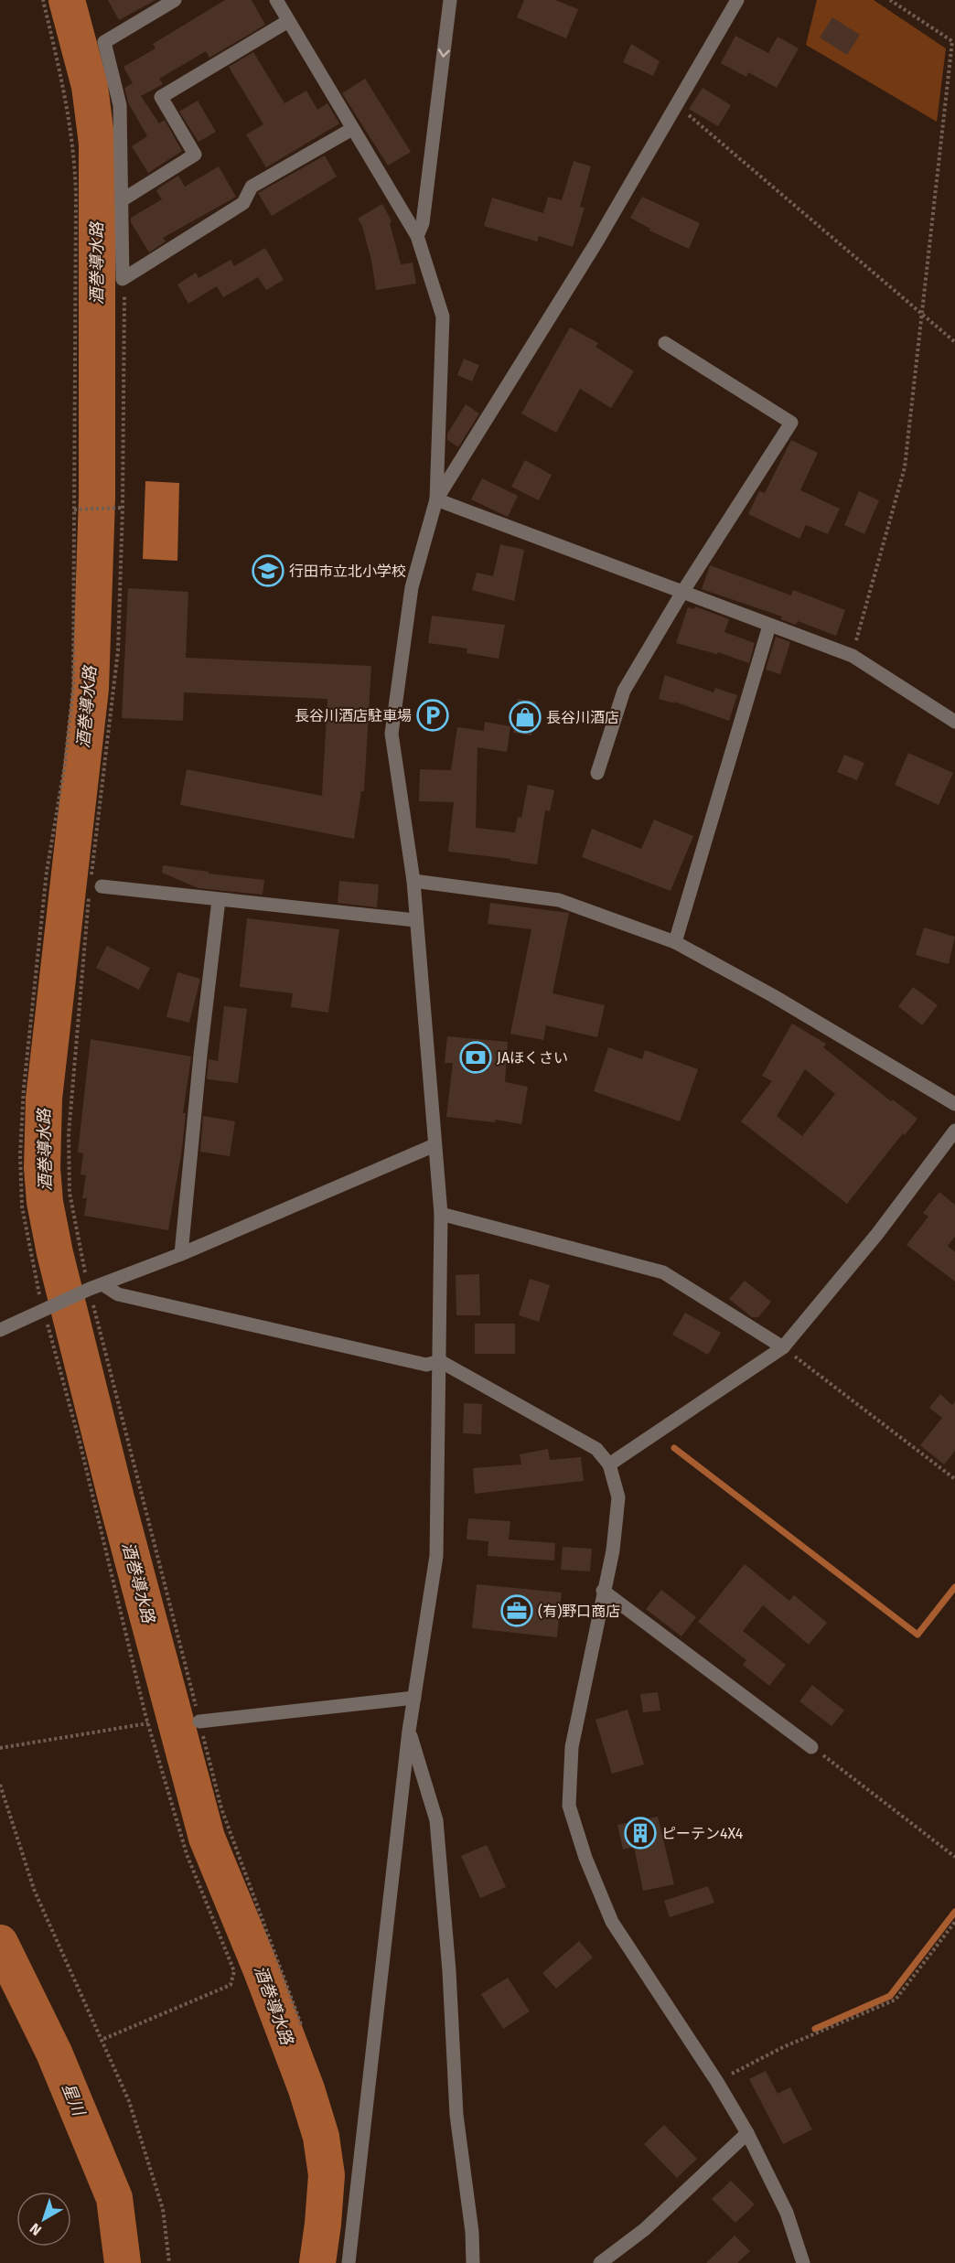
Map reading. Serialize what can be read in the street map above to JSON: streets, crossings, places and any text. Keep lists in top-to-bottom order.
{
  "water": ["酒巻導水路", "星川"],
  "places": {
    "school or university": ["行田市立北小学校"],
    "parking": ["長谷川酒店駐車場"],
    "shop": ["長谷川酒店"],
    "bank": ["JAほくさい"],
    "office": ["(有)野口商店"],
    "building": ["ピーテン4X4"]
  },
  "north": "bottom left"
}
